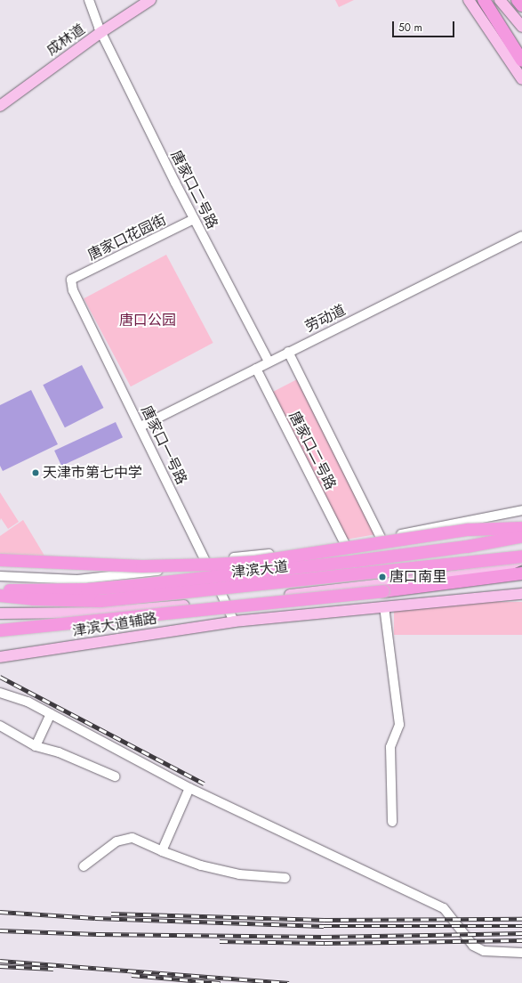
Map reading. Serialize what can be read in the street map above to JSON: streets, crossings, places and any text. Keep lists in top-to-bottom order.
{
  "streets": {
    "highway": ["津滨大道"],
    "main road": ["成林道", "津滨大道辅路"],
    "street": [
      "唐家口二号路",
      "唐家口花园街",
      "劳动道",
      "唐家口一号路"
    ]
  },
  "crossings": [
    ["成林道", "唐家口二号路"],
    ["唐家口二号路", "唐家口花园街"],
    ["唐家口二号路", "劳动道"],
    ["唐家口花园街", "唐家口一号路"],
    ["劳动道", "唐家口一号路"],
    ["唐家口一号路", "津滨大道辅路"]
  ],
  "parks": ["唐口公园"],
  "places": ["天津市第七中学", "唐口南里"],
  "scale_bar": "50 m"
}
